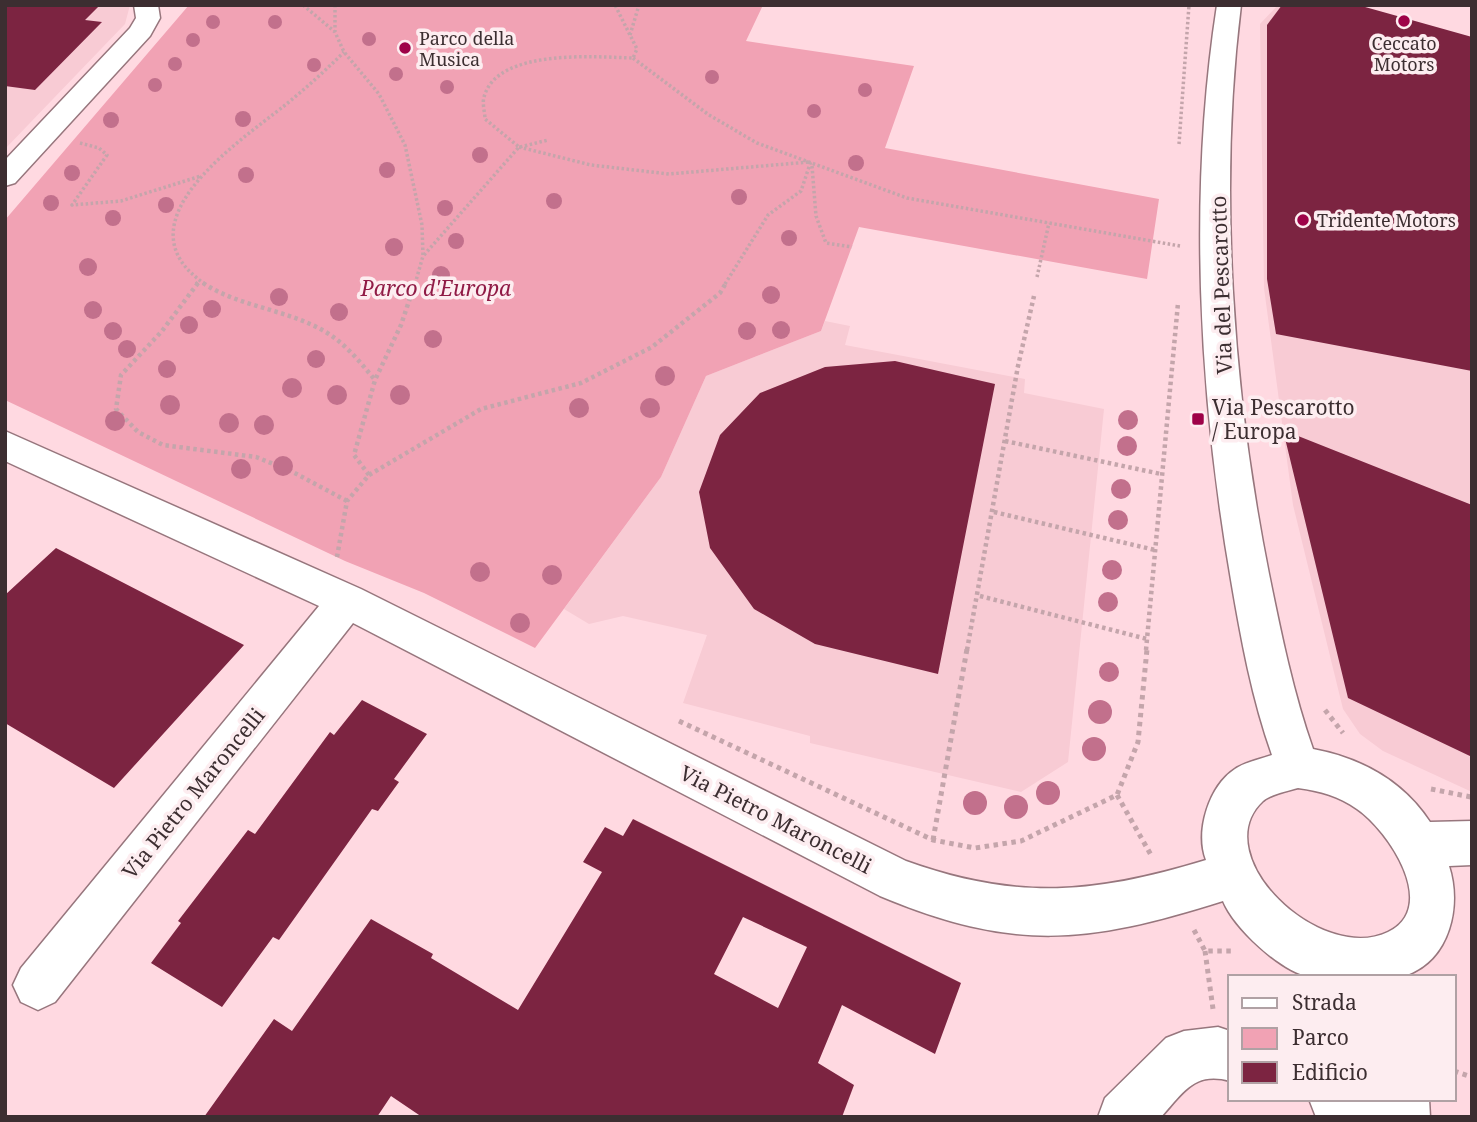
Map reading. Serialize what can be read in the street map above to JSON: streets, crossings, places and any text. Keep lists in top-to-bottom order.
{
  "streets": {
    "street": ["Via del Pescarotto", "Via Pietro Maroncelli"]
  },
  "crossings": [
    ["Via del Pescarotto", "Via Pietro Maroncelli"]
  ],
  "parks": ["Parco d'Europa"],
  "places": {
    "other": ["Ceccato Motors", "Parco della Musica", "Tridente Motors"],
    "transit": ["Via Pescarotto / Europa"]
  },
  "legend": ["Strada", "Parco", "Edificio"]
}
